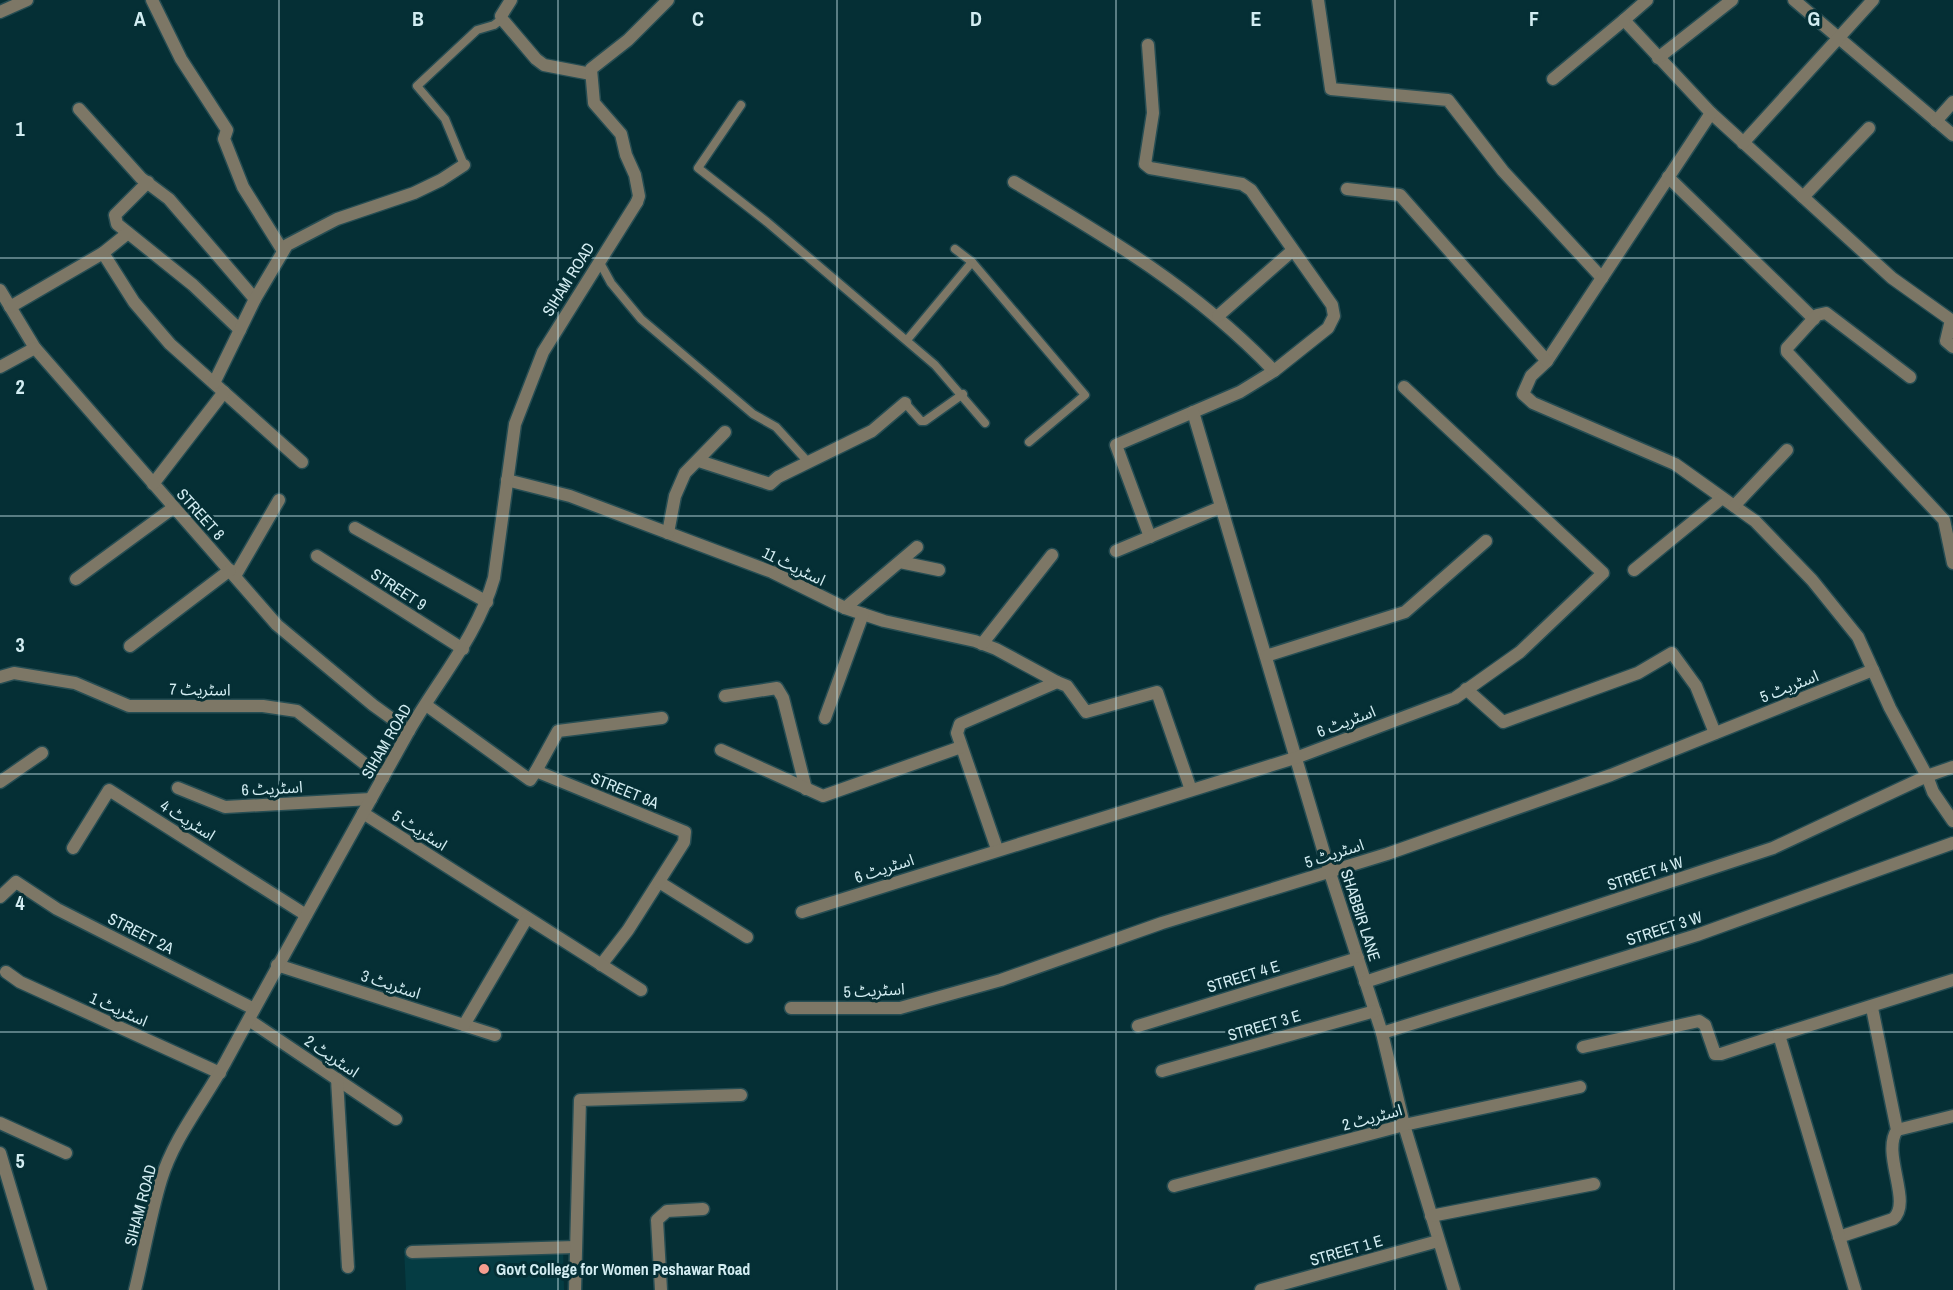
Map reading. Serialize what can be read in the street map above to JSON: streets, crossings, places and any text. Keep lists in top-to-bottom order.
{
  "streets": {
    "street": [
      "SIHAM ROAD",
      "STREET 8",
      "اسٹریٹ 11",
      "STREET 9",
      "اسٹریٹ 5",
      "اسٹریٹ 7",
      "اسٹریٹ 6",
      "STREET 8A",
      "اسٹریٹ 4",
      "STREET 4 W",
      "SHABBIR LANE",
      "STREET 3 W",
      "STREET 2A",
      "STREET 4 E",
      "اسٹریٹ 3",
      "اسٹریٹ 1",
      "STREET 3 E",
      "اسٹریٹ 2",
      "STREET 1 E"
    ]
  },
  "crossings": [
    ["SIHAM ROAD", "STREET 8"],
    ["SIHAM ROAD", "اسٹریٹ 11"],
    ["SIHAM ROAD", "STREET 9"],
    ["SIHAM ROAD", "اسٹریٹ 5"],
    ["SIHAM ROAD", "اسٹریٹ 7"],
    ["SIHAM ROAD", "اسٹریٹ 6"],
    ["SIHAM ROAD", "STREET 8A"],
    ["SIHAM ROAD", "اسٹریٹ 4"],
    ["SIHAM ROAD", "STREET 2A"],
    ["SIHAM ROAD", "اسٹریٹ 3"],
    ["SIHAM ROAD", "اسٹریٹ 1"],
    ["SIHAM ROAD", "اسٹریٹ 2"],
    ["اسٹریٹ 11", "اسٹریٹ 6"],
    ["اسٹریٹ 5", "STREET 8A"],
    ["اسٹریٹ 5", "SHABBIR LANE"],
    ["اسٹریٹ 6", "SHABBIR LANE"],
    ["STREET 4 W", "SHABBIR LANE"],
    ["SHABBIR LANE", "STREET 3 W"],
    ["SHABBIR LANE", "STREET 4 E"],
    ["SHABBIR LANE", "STREET 3 E"],
    ["SHABBIR LANE", "اسٹریٹ 2"],
    ["SHABBIR LANE", "STREET 1 E"],
    ["STREET 2A", "اسٹریٹ 2"]
  ],
  "places": ["Govt College for Women Peshawar Road"],
  "grid": {
    "columns": [
      "A",
      "B",
      "C",
      "D",
      "E",
      "F",
      "G"
    ],
    "rows": [
      "1",
      "2",
      "3",
      "4",
      "5"
    ]
  }
}
